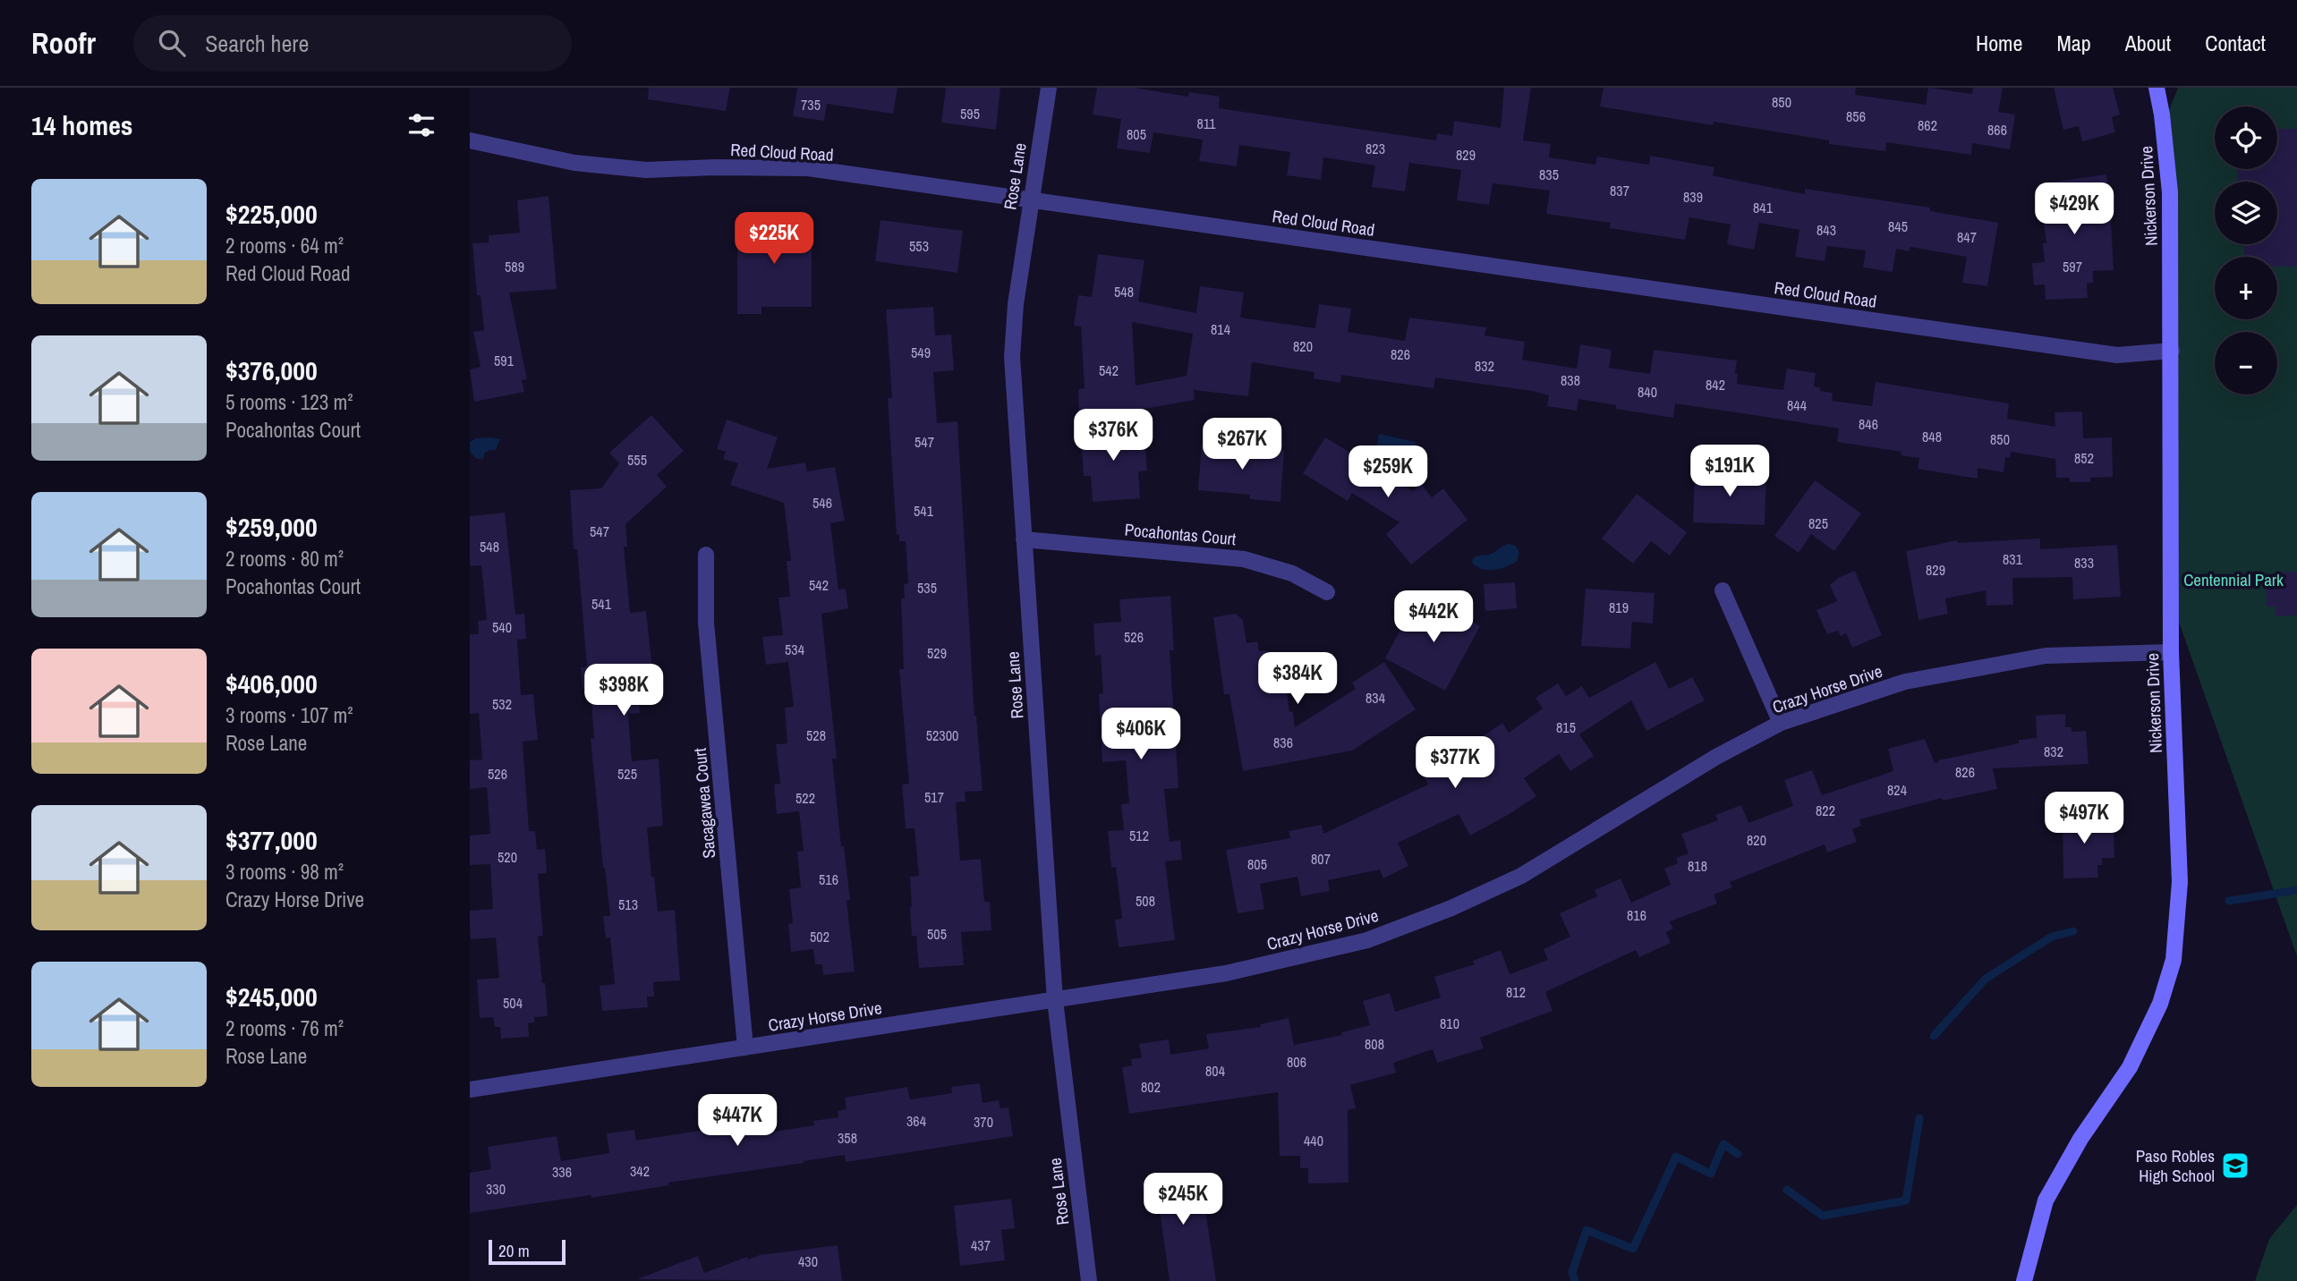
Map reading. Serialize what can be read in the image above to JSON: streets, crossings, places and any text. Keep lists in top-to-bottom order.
{
  "streets": {
    "street": [
      "Red Cloud Road",
      "Rose Lane",
      "Nickerson Drive",
      "Pocahontas Court",
      "Crazy Horse Drive",
      "Sacagawea Court"
    ]
  },
  "crossings": [
    ["Red Cloud Road", "Rose Lane"],
    ["Red Cloud Road", "Nickerson Drive"],
    ["Rose Lane", "Pocahontas Court"],
    ["Rose Lane", "Crazy Horse Drive"],
    ["Nickerson Drive", "Crazy Horse Drive"],
    ["Crazy Horse Drive", "Sacagawea Court"]
  ],
  "parks": ["Centennial Park"],
  "places": {
    "school or university": ["Paso Robles High School"]
  },
  "house_numbers": [
    "850",
    "735",
    "595",
    "856",
    "811",
    "862",
    "866",
    "805",
    "823",
    "829",
    "835",
    "837",
    "839",
    "841",
    "845",
    "843",
    "847",
    "553",
    "589",
    "597",
    "548",
    "814",
    "820",
    "549",
    "826",
    "591",
    "832",
    "542",
    "838",
    "842",
    "840",
    "844",
    "846",
    "848",
    "850",
    "547",
    "852",
    "555",
    "546",
    "541",
    "825",
    "547",
    "548",
    "831",
    "833",
    "829",
    "542",
    "535",
    "541",
    "819",
    "540",
    "526",
    "534",
    "529",
    "834",
    "532",
    "815",
    "528",
    "52300",
    "836",
    "832",
    "826",
    "526",
    "525",
    "824",
    "517",
    "522",
    "822",
    "512",
    "820",
    "520",
    "807",
    "805",
    "818",
    "516",
    "508",
    "513",
    "816",
    "505",
    "502",
    "812",
    "504",
    "810",
    "808",
    "806",
    "804",
    "802",
    "364",
    "370",
    "358",
    "440",
    "342",
    "336",
    "330",
    "437",
    "430"
  ],
  "scale_bar": "20 m",
  "page": {
    "header": "Roofr",
    "search": "Search here",
    "nav": [
      "Home",
      "Map",
      "About",
      "Contact"
    ],
    "heading": "14 homes",
    "map_buttons": ["+", "−"],
    "list": [
      {
        "name": "$225,000",
        "note": "2 rooms · 64 m² · Red Cloud Road"
      },
      {
        "name": "$376,000",
        "note": "5 rooms · 123 m² · Pocahontas Court"
      },
      {
        "name": "$259,000",
        "note": "2 rooms · 80 m² · Pocahontas Court"
      },
      {
        "name": "$406,000",
        "note": "3 rooms · 107 m² · Rose Lane"
      },
      {
        "name": "$377,000",
        "note": "3 rooms · 98 m² · Crazy Horse Drive"
      },
      {
        "name": "$245,000",
        "note": "2 rooms · 76 m² · Rose Lane"
      }
    ],
    "price": [
      "$429K",
      "$225K",
      "$376K",
      "$267K",
      "$191K",
      "$259K",
      "$442K",
      "$384K",
      "$398K",
      "$406K",
      "$377K",
      "$497K",
      "$447K",
      "$245K"
    ],
    "scale": "20 m"
  }
}
